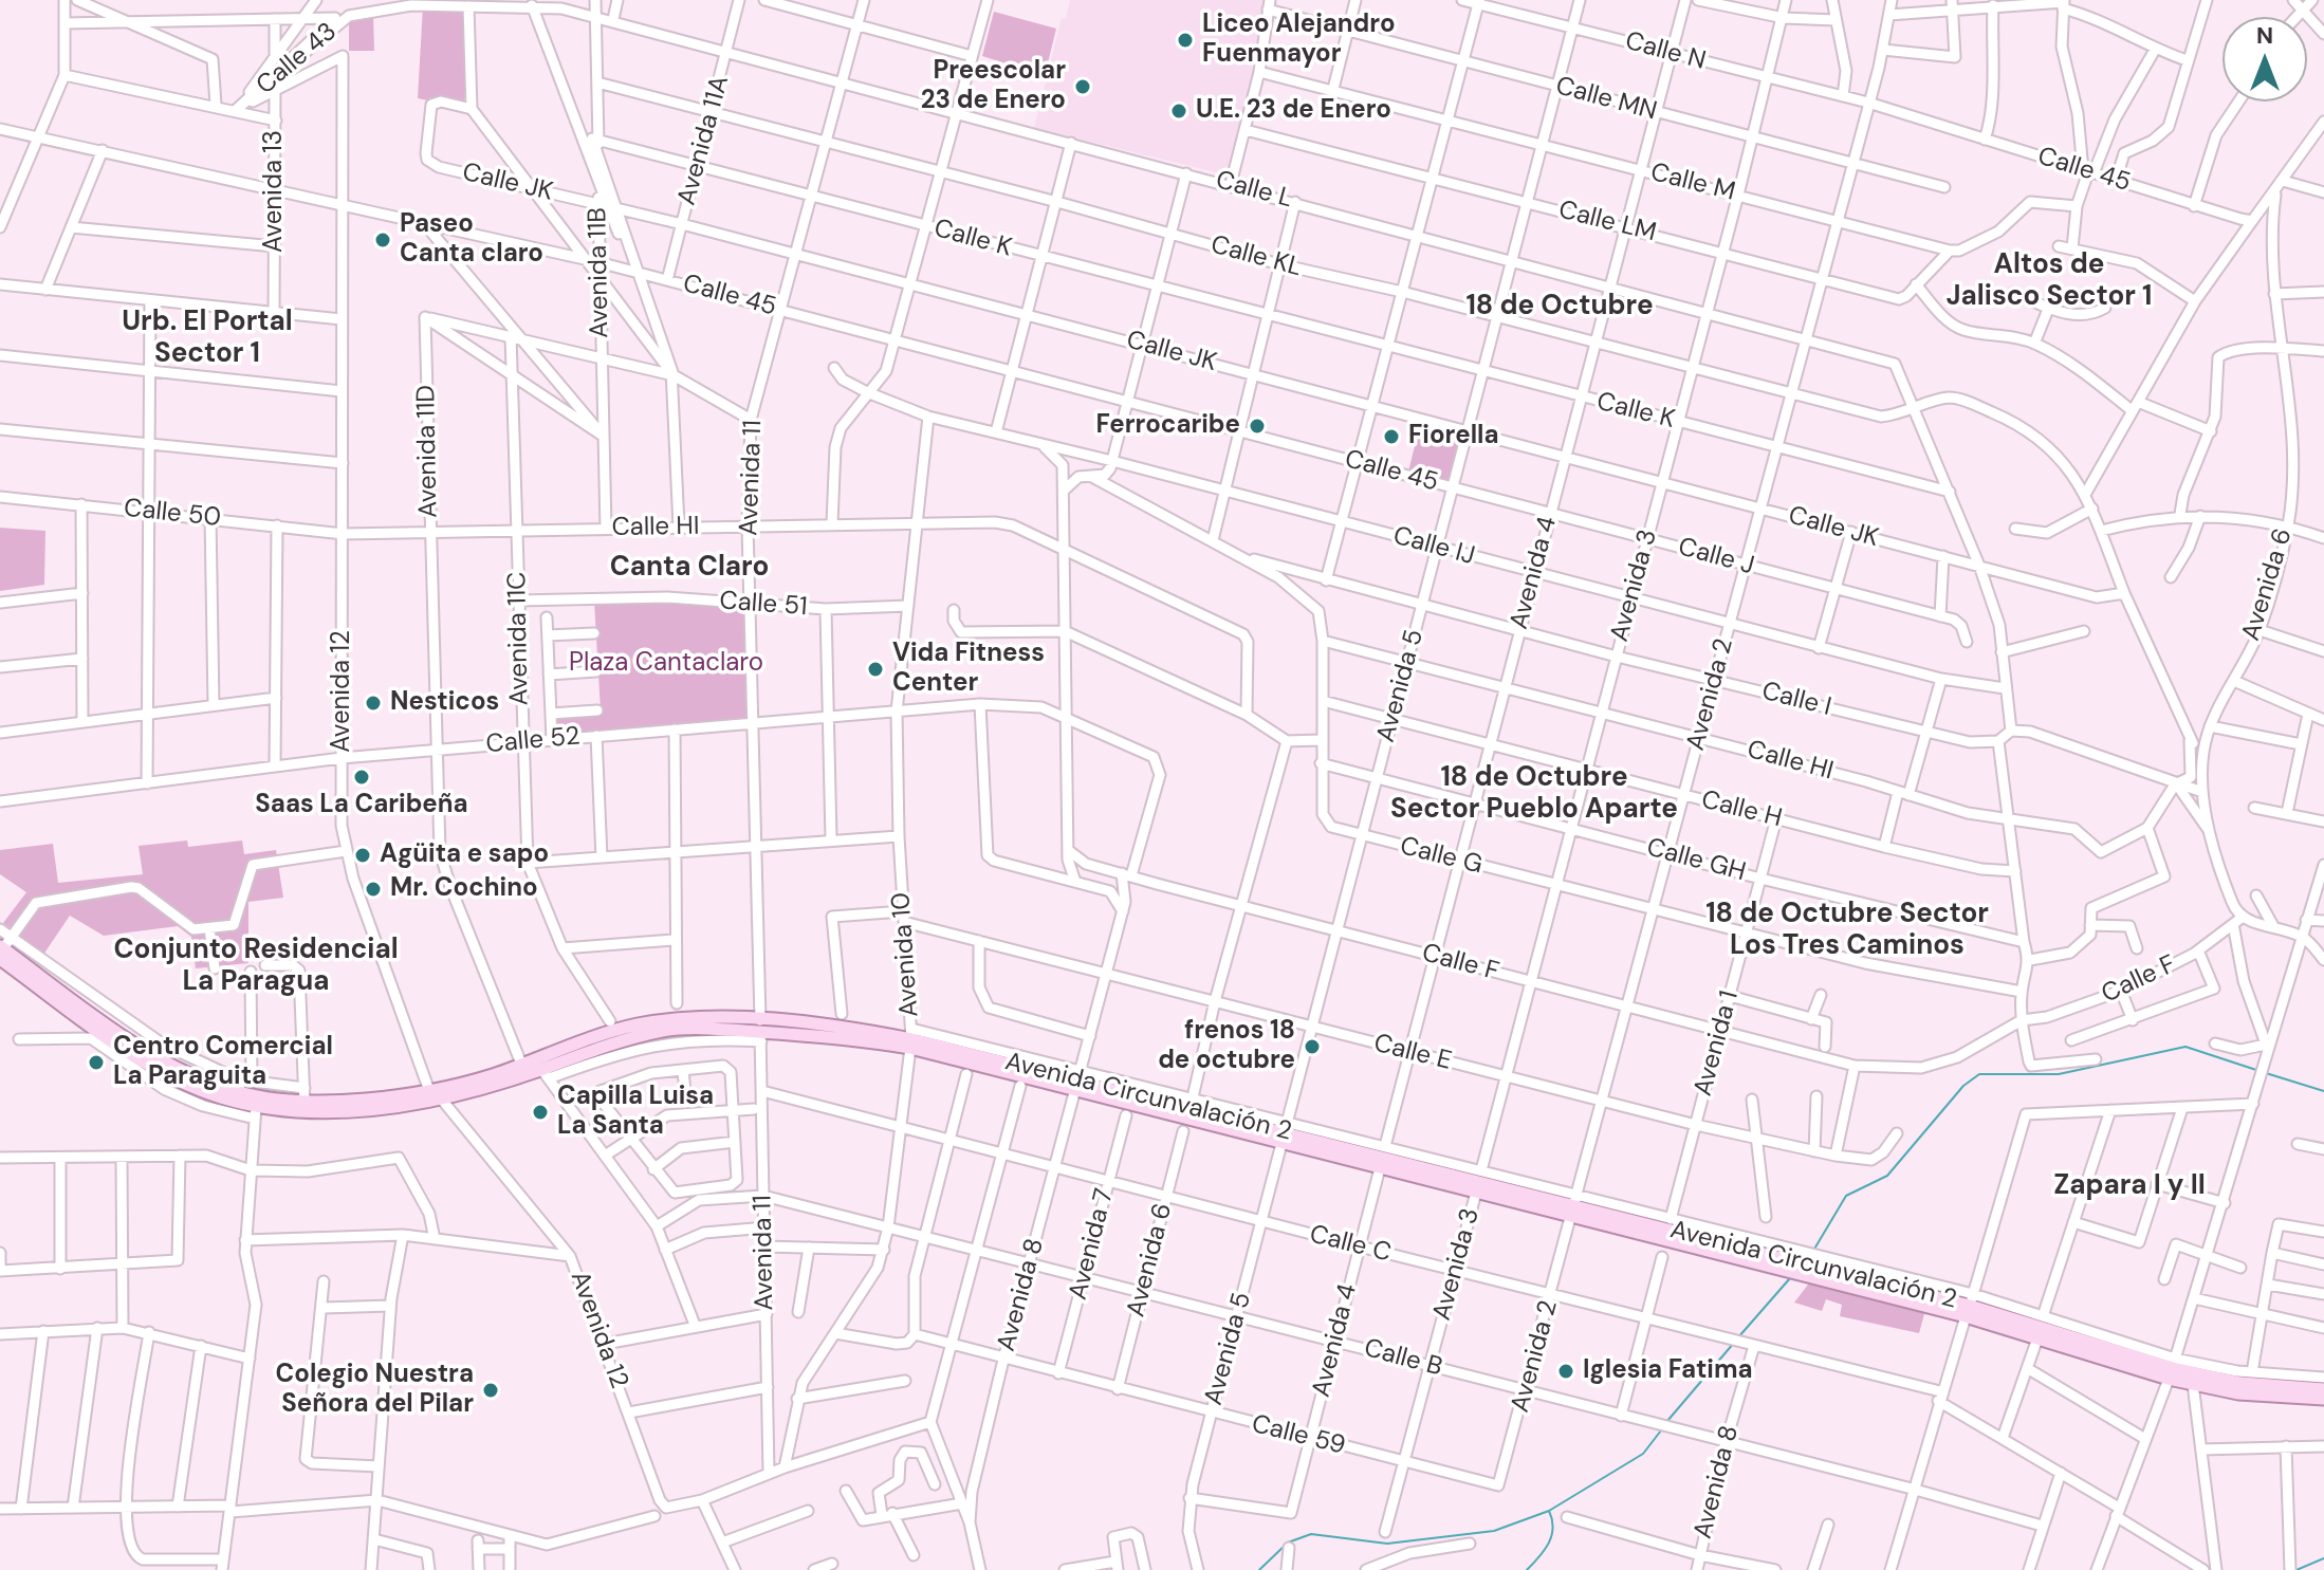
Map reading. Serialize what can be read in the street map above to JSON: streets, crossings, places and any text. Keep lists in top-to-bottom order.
{
  "streets": {
    "main road": ["Avenida Circunvalación 2"],
    "street": [
      "Calle N",
      "Calle 43",
      "Calle MN",
      "Avenida 11A",
      "Calle 45",
      "Calle JK",
      "Calle M",
      "Calle L",
      "Avenida 13",
      "Calle LM",
      "Calle K",
      "Calle KL",
      "Avenida 11B",
      "Avenida 11D",
      "Avenida 11",
      "Calle 50",
      "Calle HI",
      "Calle IJ",
      "Calle J",
      "Avenida 4",
      "Avenida 6",
      "Avenida 3",
      "Calle 51",
      "Avenida 11C",
      "Avenida 5",
      "Avenida 12",
      "Avenida 2",
      "Calle I",
      "Calle 52",
      "Calle H",
      "Calle G",
      "Calle GH",
      "Avenida 10",
      "Calle F",
      "Avenida 1",
      "Calle E",
      "Avenida 7",
      "Calle C",
      "Avenida 8",
      "Calle B",
      "Calle 59"
    ]
  },
  "crossings": [
    ["Calle N", "Calle 45"],
    ["Calle N", "Avenida 4"],
    ["Calle N", "Avenida 3"],
    ["Calle N", "Avenida 5"],
    ["Calle N", "Avenida 2"],
    ["Calle 43", "Calle L"],
    ["Calle 43", "Avenida 13"],
    ["Calle 43", "Avenida 11B"],
    ["Calle 43", "Avenida 12"],
    ["Calle MN", "Avenida 4"],
    ["Calle MN", "Avenida 3"],
    ["Calle MN", "Avenida 5"],
    ["Calle MN", "Avenida 2"],
    ["Avenida 11A", "Calle 45"],
    ["Avenida 11A", "Calle JK"],
    ["Avenida 11A", "Calle L"],
    ["Avenida 11A", "Calle K"],
    ["Avenida 11A", "Calle KL"],
    ["Calle 45", "Avenida 13"],
    ["Calle 45", "Avenida 11B"],
    ["Calle 45", "Avenida 11"],
    ["Calle 45", "Calle J"],
    ["Calle 45", "Avenida 5"],
    ["Calle 45", "Avenida 12"],
    ["Calle 45", "Avenida 2"],
    ["Calle JK", "Calle KL"],
    ["Calle JK", "Avenida 11B"],
    ["Calle JK", "Avenida 11"],
    ["Calle JK", "Avenida 4"],
    ["Calle JK", "Avenida 3"],
    ["Calle JK", "Avenida 5"],
    ["Calle JK", "Avenida 2"],
    ["Calle M", "Avenida 4"],
    ["Calle M", "Avenida 3"],
    ["Calle M", "Avenida 5"],
    ["Calle M", "Avenida 2"],
    ["Calle L", "Calle KL"],
    ["Calle L", "Avenida 11"],
    ["Calle L", "Avenida 4"],
    ["Calle L", "Avenida 3"],
    ["Calle L", "Avenida 5"],
    ["Calle L", "Avenida 2"],
    ["Calle LM", "Avenida 4"],
    ["Calle LM", "Avenida 3"],
    ["Calle LM", "Avenida 5"],
    ["Calle LM", "Avenida 2"],
    ["Calle K", "Avenida 11B"],
    ["Calle K", "Avenida 11"],
    ["Calle K", "Avenida 4"],
    ["Calle K", "Avenida 3"],
    ["Calle K", "Avenida 5"],
    ["Calle K", "Avenida 2"],
    ["Calle KL", "Avenida 11B"],
    ["Calle KL", "Avenida 11"],
    ["Calle KL", "Avenida 4"],
    ["Calle KL", "Avenida 3"],
    ["Calle KL", "Avenida 5"],
    ["Calle KL", "Avenida 2"],
    ["Avenida 11B", "Calle HI"],
    ["Avenida 11D", "Calle HI"],
    ["Avenida 11D", "Calle 52"],
    ["Avenida 11D", "Avenida Circunvalación 2"],
    ["Avenida 11", "Calle HI"],
    ["Avenida 11", "Calle 51"],
    ["Avenida 11", "Calle 52"],
    ["Avenida 11", "Avenida Circunvalación 2"],
    ["Avenida 11", "Calle C"],
    ["Avenida 11", "Calle B"],
    ["Calle 50", "Calle HI"],
    ["Calle 50", "Avenida 12"],
    ["Calle HI", "Avenida 4"],
    ["Calle HI", "Avenida 3"],
    ["Calle HI", "Avenida 11C"],
    ["Calle HI", "Avenida 5"],
    ["Calle HI", "Avenida 12"],
    ["Calle HI", "Avenida 2"],
    ["Calle HI", "Calle G"],
    ["Calle HI", "Avenida 10"],
    ["Calle IJ", "Avenida 4"],
    ["Calle IJ", "Avenida 3"],
    ["Calle IJ", "Avenida 5"],
    ["Calle IJ", "Avenida 2"],
    ["Calle IJ", "Avenida 10"],
    ["Calle J", "Avenida 4"],
    ["Calle J", "Avenida 3"],
    ["Calle J", "Avenida 5"],
    ["Calle J", "Avenida 2"],
    ["Avenida 4", "Avenida 5"],
    ["Avenida 4", "Calle I"],
    ["Avenida 4", "Calle H"],
    ["Avenida 4", "Calle G"],
    ["Avenida 4", "Calle GH"],
    ["Avenida 4", "Calle F"],
    ["Avenida 4", "Calle E"],
    ["Avenida 4", "Avenida Circunvalación 2"],
    ["Avenida 4", "Calle C"],
    ["Avenida 4", "Calle B"],
    ["Avenida 4", "Calle 59"],
    ["Avenida 6", "Calle F"],
    ["Avenida 6", "Calle C"],
    ["Avenida 6", "Calle B"],
    ["Avenida 6", "Calle 59"],
    ["Avenida 3", "Calle I"],
    ["Avenida 3", "Calle H"],
    ["Avenida 3", "Calle G"],
    ["Avenida 3", "Calle GH"],
    ["Avenida 3", "Calle F"],
    ["Avenida 3", "Calle E"],
    ["Avenida 3", "Avenida Circunvalación 2"],
    ["Avenida 3", "Calle C"],
    ["Avenida 3", "Calle B"],
    ["Avenida 3", "Calle 59"],
    ["Calle 51", "Avenida 11C"],
    ["Calle 51", "Avenida 10"],
    ["Avenida 11C", "Calle 52"],
    ["Avenida 5", "Calle I"],
    ["Avenida 5", "Calle H"],
    ["Avenida 5", "Calle G"],
    ["Avenida 5", "Calle GH"],
    ["Avenida 5", "Calle F"],
    ["Avenida 5", "Calle E"],
    ["Avenida 5", "Avenida Circunvalación 2"],
    ["Avenida 5", "Calle C"],
    ["Avenida 5", "Calle B"],
    ["Avenida 5", "Calle 59"],
    ["Avenida 12", "Calle 52"],
    ["Avenida 12", "Avenida Circunvalación 2"],
    ["Avenida 2", "Calle I"],
    ["Avenida 2", "Calle H"],
    ["Avenida 2", "Calle G"],
    ["Avenida 2", "Calle GH"],
    ["Avenida 2", "Calle F"],
    ["Avenida 2", "Calle E"],
    ["Avenida 2", "Avenida Circunvalación 2"],
    ["Avenida 2", "Calle C"],
    ["Avenida 2", "Calle B"],
    ["Avenida 2", "Calle 59"],
    ["Calle I", "Calle G"],
    ["Calle 52", "Avenida 10"],
    ["Calle H", "Calle G"],
    ["Calle H", "Avenida 1"],
    ["Calle G", "Calle GH"],
    ["Calle G", "Avenida 1"],
    ["Calle GH", "Avenida 1"],
    ["Avenida 10", "Calle E"],
    ["Avenida 10", "Avenida Circunvalación 2"],
    ["Avenida 10", "Calle C"],
    ["Avenida 10", "Calle B"],
    ["Calle F", "Avenida 1"],
    ["Avenida 1", "Calle E"],
    ["Avenida Circunvalación 2", "Avenida 8"],
    ["Avenida 7", "Calle C"],
    ["Avenida 7", "Calle B"],
    ["Avenida 7", "Calle 59"],
    ["Calle C", "Avenida 8"],
    ["Avenida 8", "Calle B"],
    ["Avenida 8", "Calle 59"]
  ],
  "districts": [
    "Altos de Jalisco Sector 1",
    "18 de Octubre",
    "Urb. El Portal Sector 1",
    "Canta Claro",
    "18 de Octubre Sector Pueblo Aparte",
    "18 de Octubre Sector Los Tres Caminos",
    "Conjunto Residencial La Paragua",
    "Zapara I y II"
  ],
  "parks": ["Plaza Cantaclaro"],
  "places": [
    "Liceo Alejandro Fuenmayor",
    "Preescolar 23 de Enero",
    "U.E. 23 de Enero",
    "Paseo Canta claro",
    "Ferrocaribe",
    "Fiorella",
    "Vida Fitness Center",
    "Nesticos",
    "Saas La Caribeña",
    "Agüita e sapo",
    "Mr. Cochino",
    "frenos 18 de octubre",
    "Centro Comercial La Paraguita",
    "Capilla Luisa La Santa",
    "Iglesia Fatima",
    "Colegio Nuestra Señora del Pilar"
  ],
  "north": "top"
}
